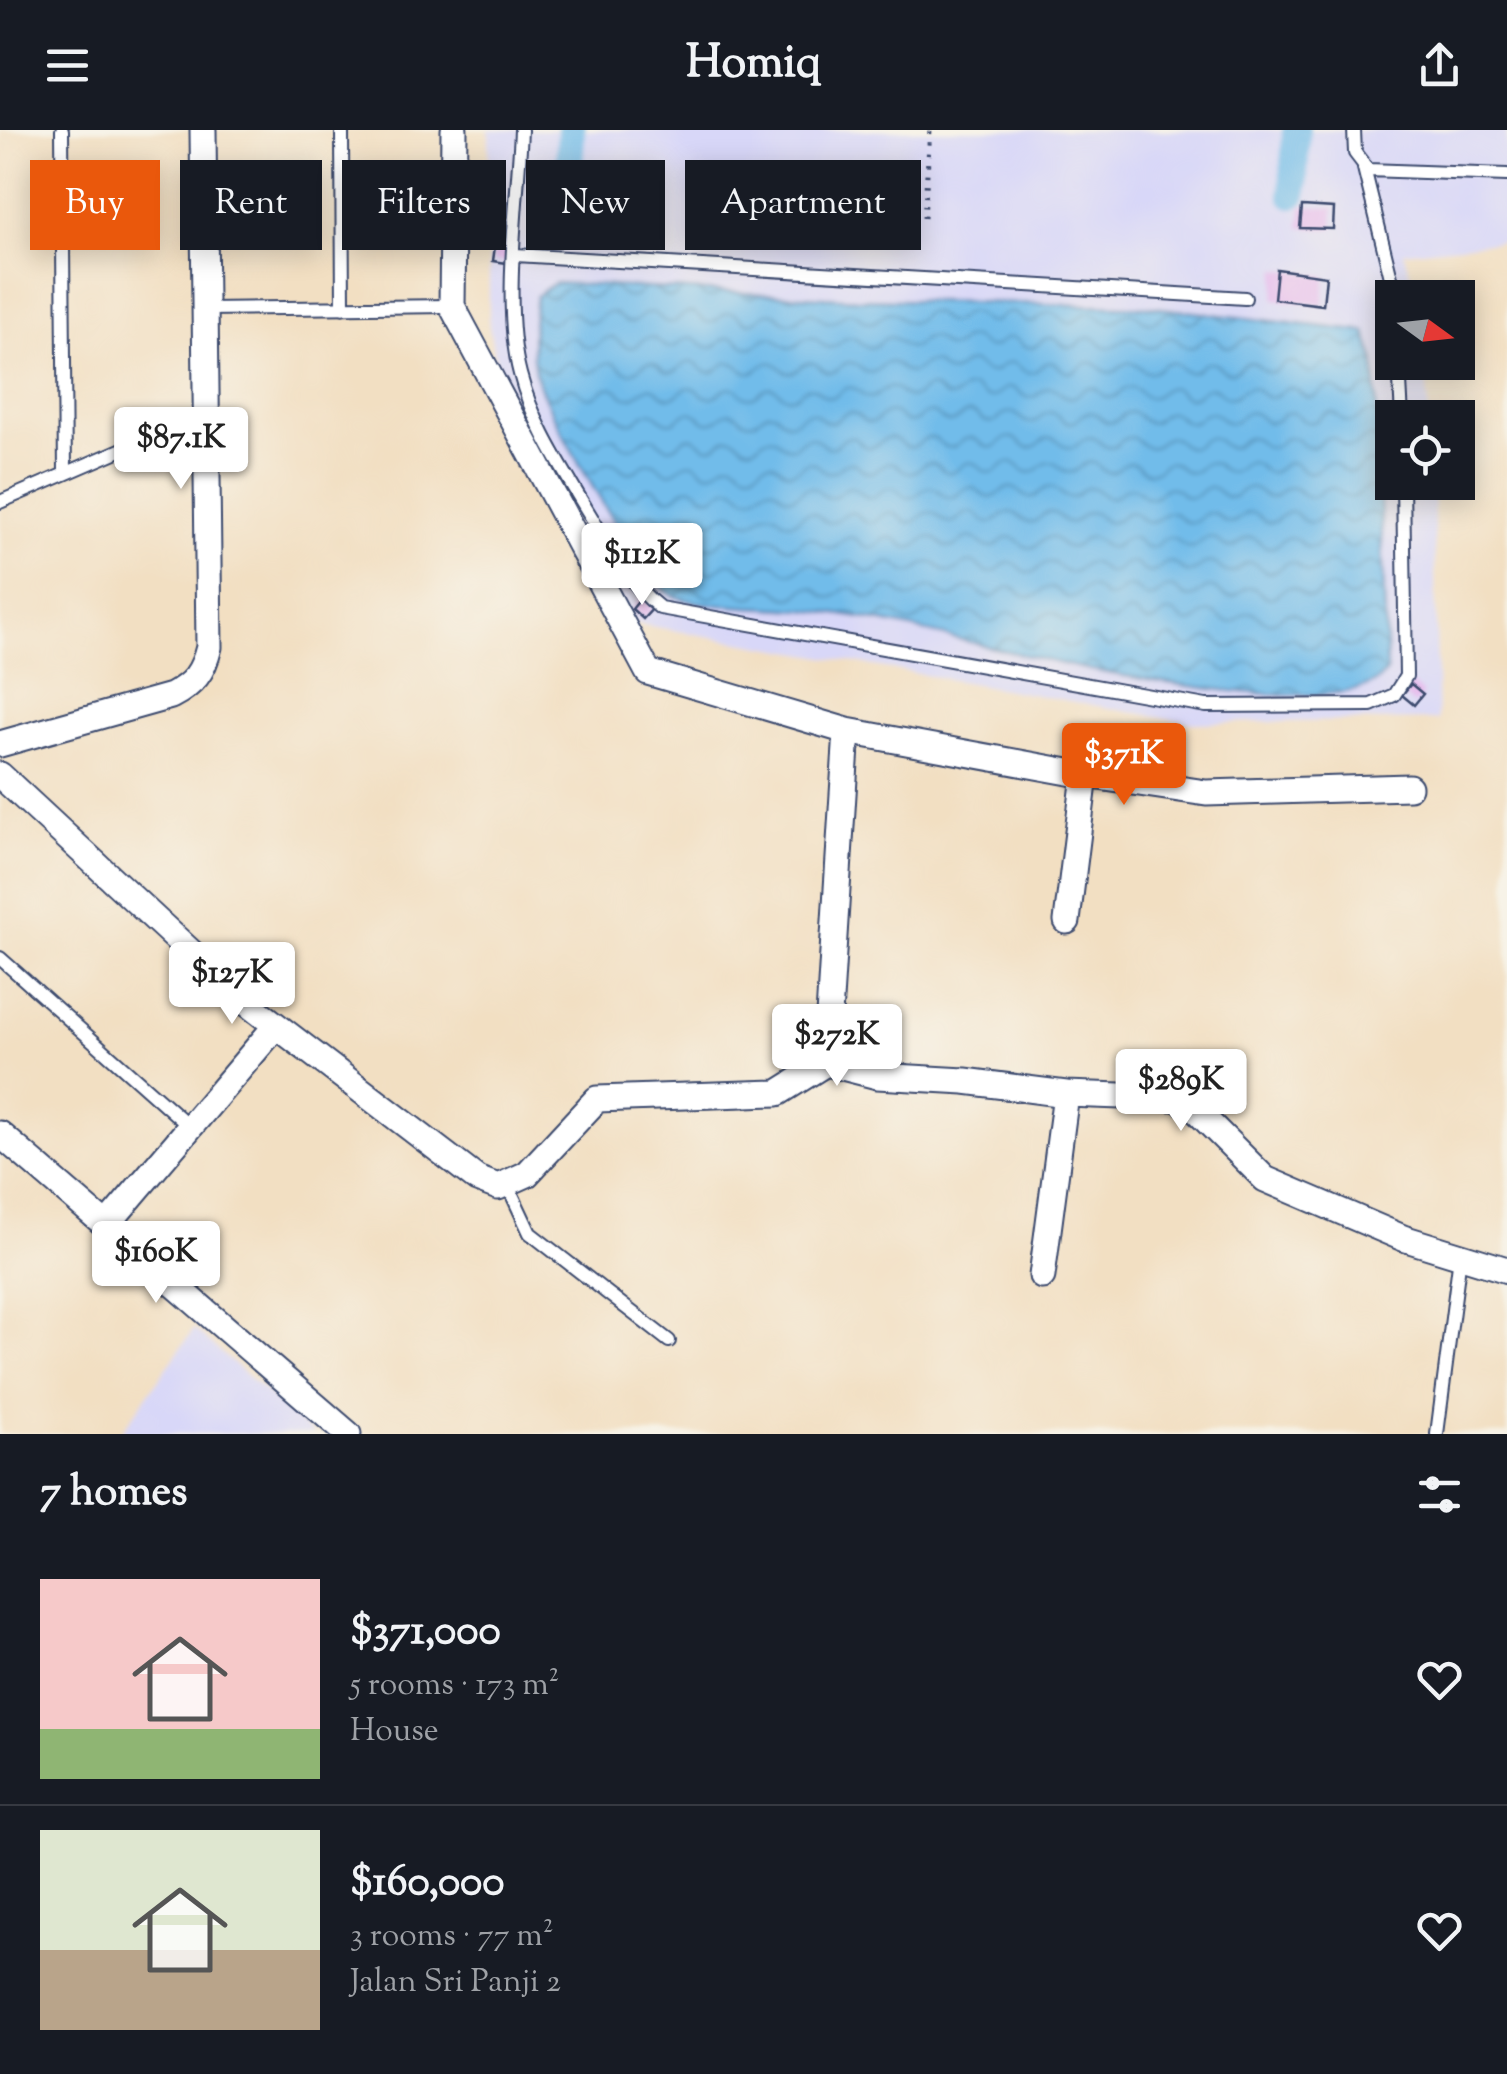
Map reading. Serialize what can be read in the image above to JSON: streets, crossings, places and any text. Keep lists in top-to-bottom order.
{
  "north": "right",
  "page": {
    "header": "Homiq",
    "chip": [
      "Buy",
      "Rent",
      "Filters",
      "New",
      "Apartment"
    ],
    "price": [
      "$87.1K",
      "$112K",
      "$371K",
      "$127K",
      "$272K",
      "$289K",
      "$160K"
    ],
    "heading": "7 homes",
    "list": [
      {
        "name": "$371,000",
        "note": "5 rooms · 173 m² · House"
      },
      {
        "name": "$160,000",
        "note": "3 rooms · 77 m² · Jalan Sri Panji 2"
      }
    ]
  }
}
